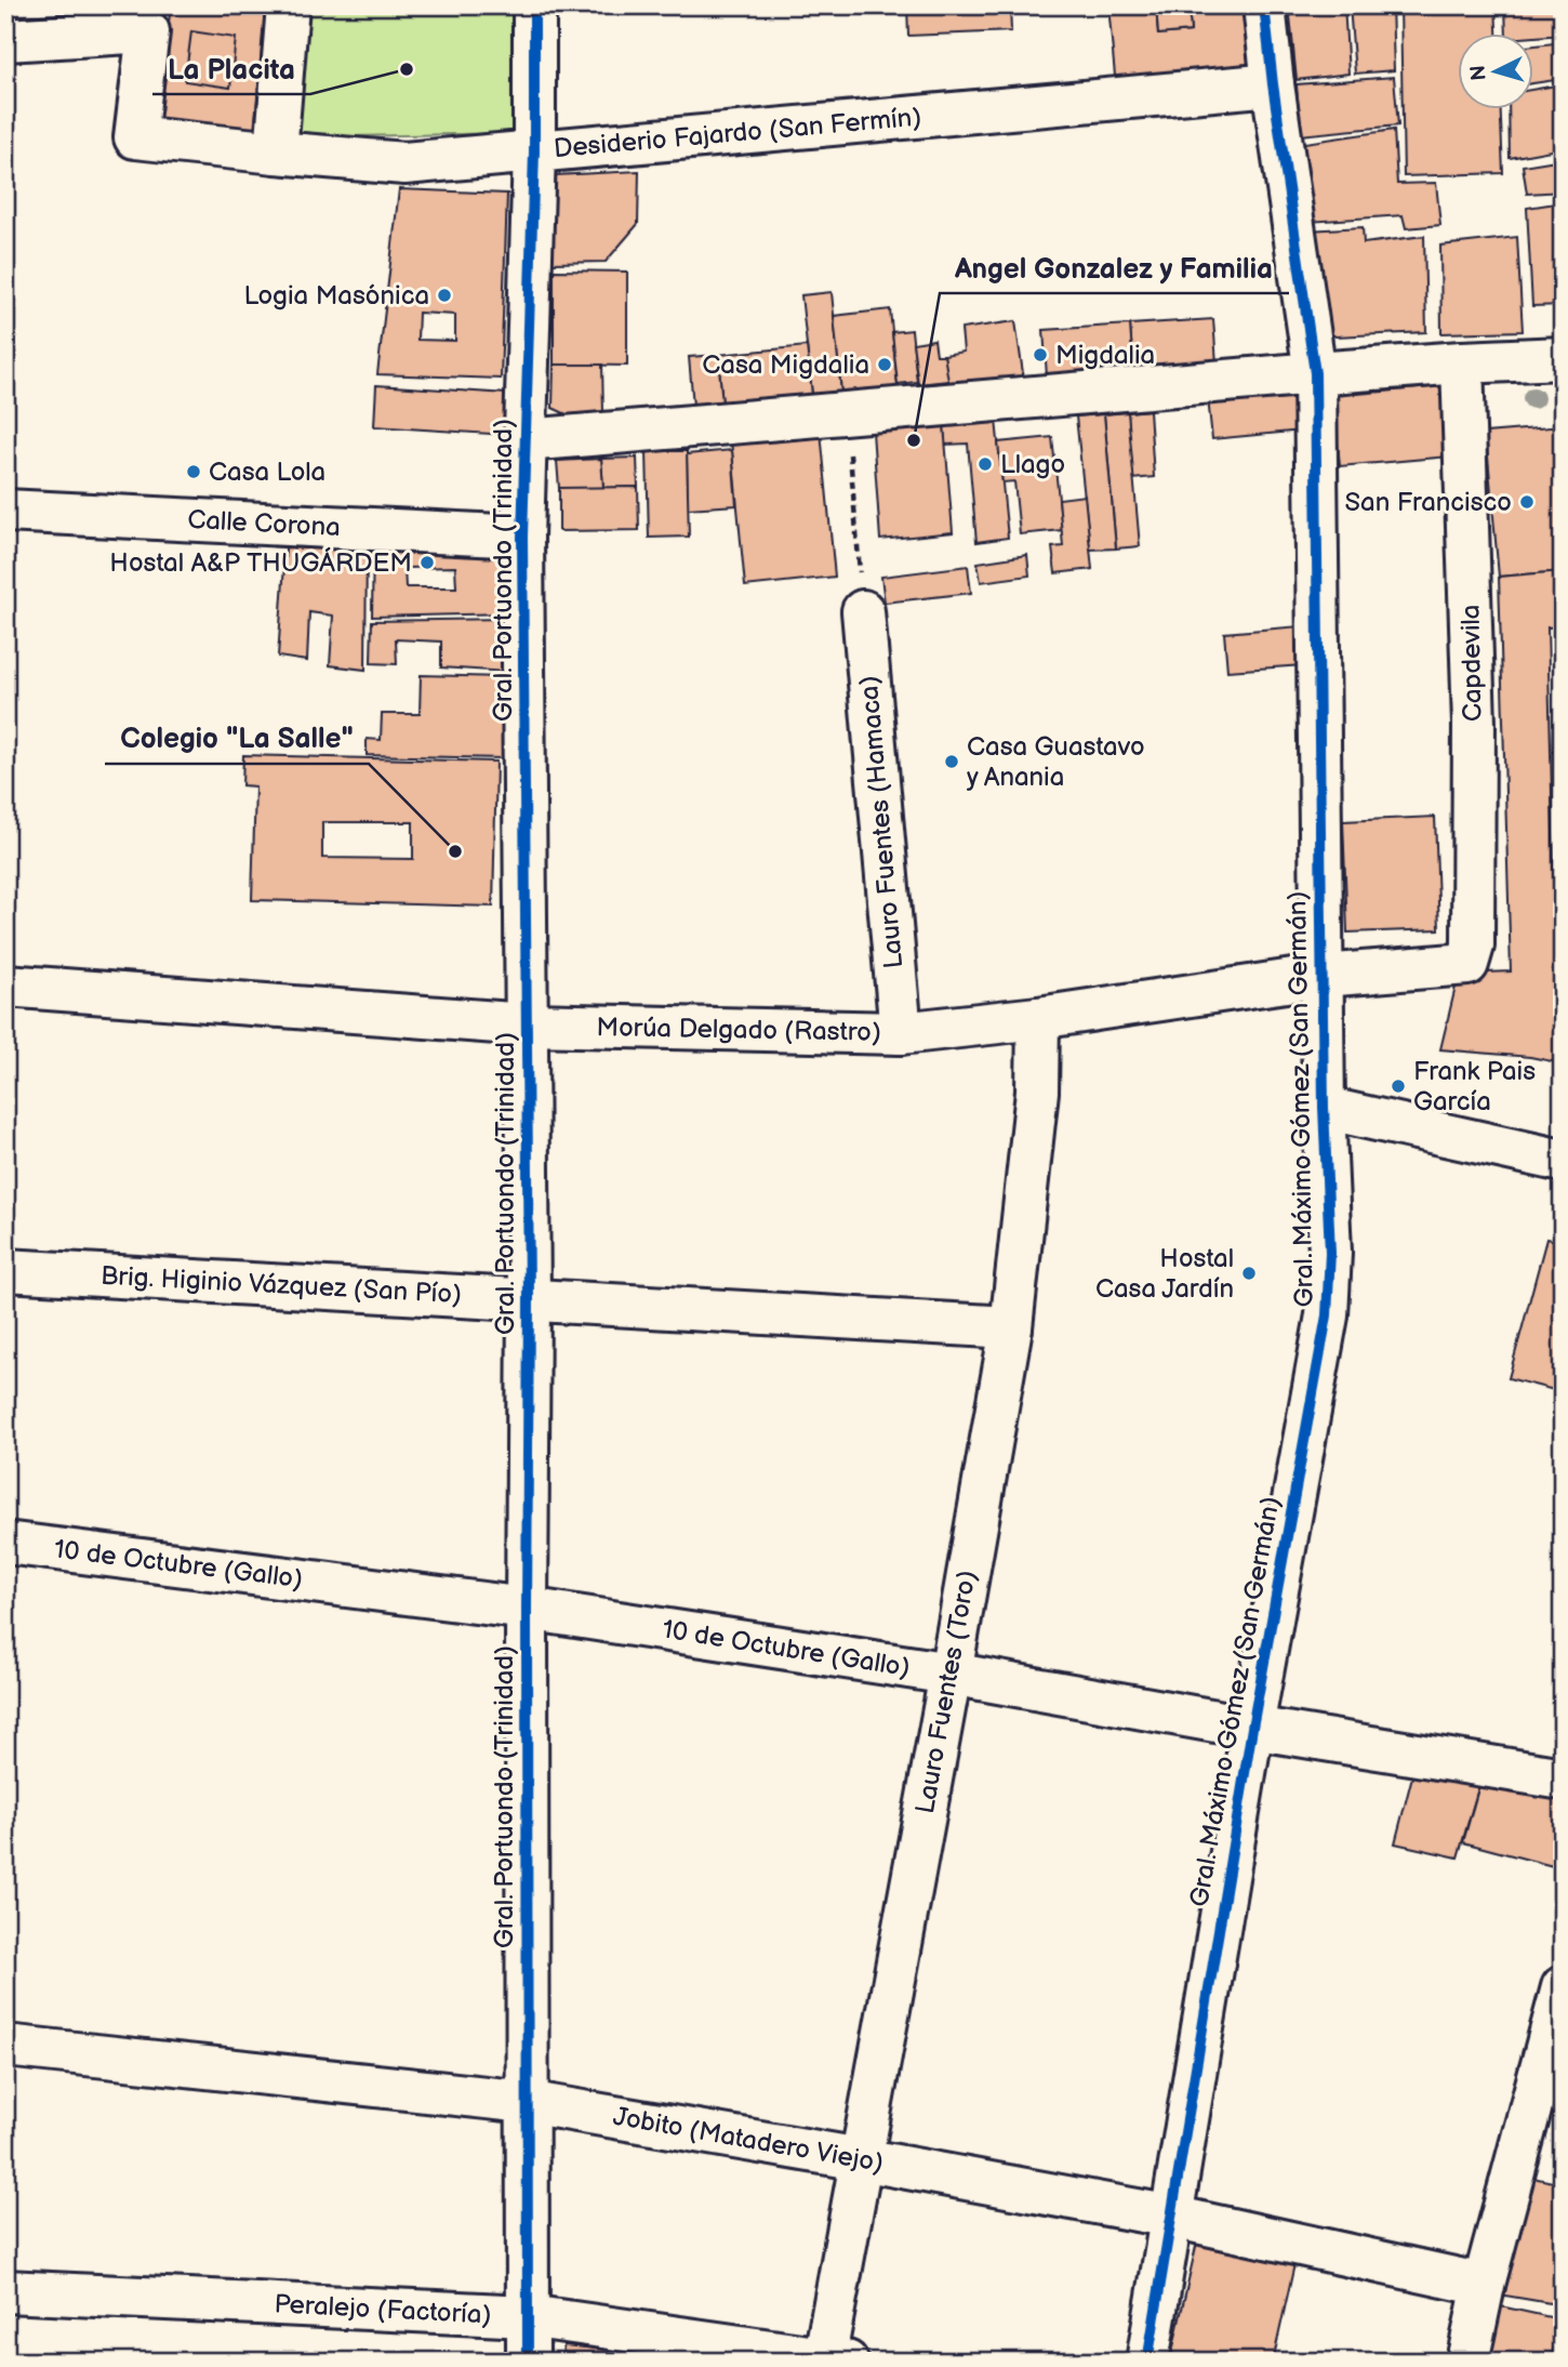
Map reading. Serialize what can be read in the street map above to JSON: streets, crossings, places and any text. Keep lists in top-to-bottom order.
{
  "streets": {
    "street": [
      "Desiderio Fajardo (San Fermín)",
      "Calle Corona",
      "Gral. Portuondo (Trinidad)",
      "Capdevila",
      "Lauro Fuentes (Hamaca)",
      "Morúa Delgado (Rastro)",
      "Gral. Máximo Gómez (San Germán)",
      "Brig. Higinio Vázquez (San Pío)",
      "10 de Octubre (Gallo)",
      "Lauro Fuentes (Toro)",
      "Jobito (Matadero Viejo)",
      "Peralejo (Factoría)"
    ]
  },
  "crossings": [
    ["Desiderio Fajardo (San Fermín)", "Gral. Portuondo (Trinidad)"],
    ["Desiderio Fajardo (San Fermín)", "Gral. Máximo Gómez (San Germán)"],
    ["Calle Corona", "Gral. Portuondo (Trinidad)"],
    ["Gral. Portuondo (Trinidad)", "Morúa Delgado (Rastro)"],
    ["Gral. Portuondo (Trinidad)", "Brig. Higinio Vázquez (San Pío)"],
    ["Gral. Portuondo (Trinidad)", "10 de Octubre (Gallo)"],
    ["Gral. Portuondo (Trinidad)", "Jobito (Matadero Viejo)"],
    ["Gral. Portuondo (Trinidad)", "Peralejo (Factoría)"],
    ["Capdevila", "Morúa Delgado (Rastro)"],
    ["Lauro Fuentes (Hamaca)", "Morúa Delgado (Rastro)"],
    ["Morúa Delgado (Rastro)", "Gral. Máximo Gómez (San Germán)"],
    ["Morúa Delgado (Rastro)", "Lauro Fuentes (Toro)"],
    ["Gral. Máximo Gómez (San Germán)", "10 de Octubre (Gallo)"],
    ["Gral. Máximo Gómez (San Germán)", "Jobito (Matadero Viejo)"],
    ["Brig. Higinio Vázquez (San Pío)", "Lauro Fuentes (Toro)"],
    ["10 de Octubre (Gallo)", "Lauro Fuentes (Toro)"],
    ["Lauro Fuentes (Toro)", "Jobito (Matadero Viejo)"],
    ["Lauro Fuentes (Toro)", "Peralejo (Factoría)"]
  ],
  "places": [
    "La Placita",
    "Logia Masónica",
    "Migdalia",
    "Casa Migdalia",
    "Angel Gonzalez y Familia",
    "Llago",
    "Casa Lola",
    "San Francisco",
    "Hostal A&P THUGÁRDEM",
    "Casa Guastavo y Anania",
    "Colegio \"La Salle\"",
    "Frank Pais García",
    "Hostal Casa Jardín"
  ],
  "north": "left"
}
